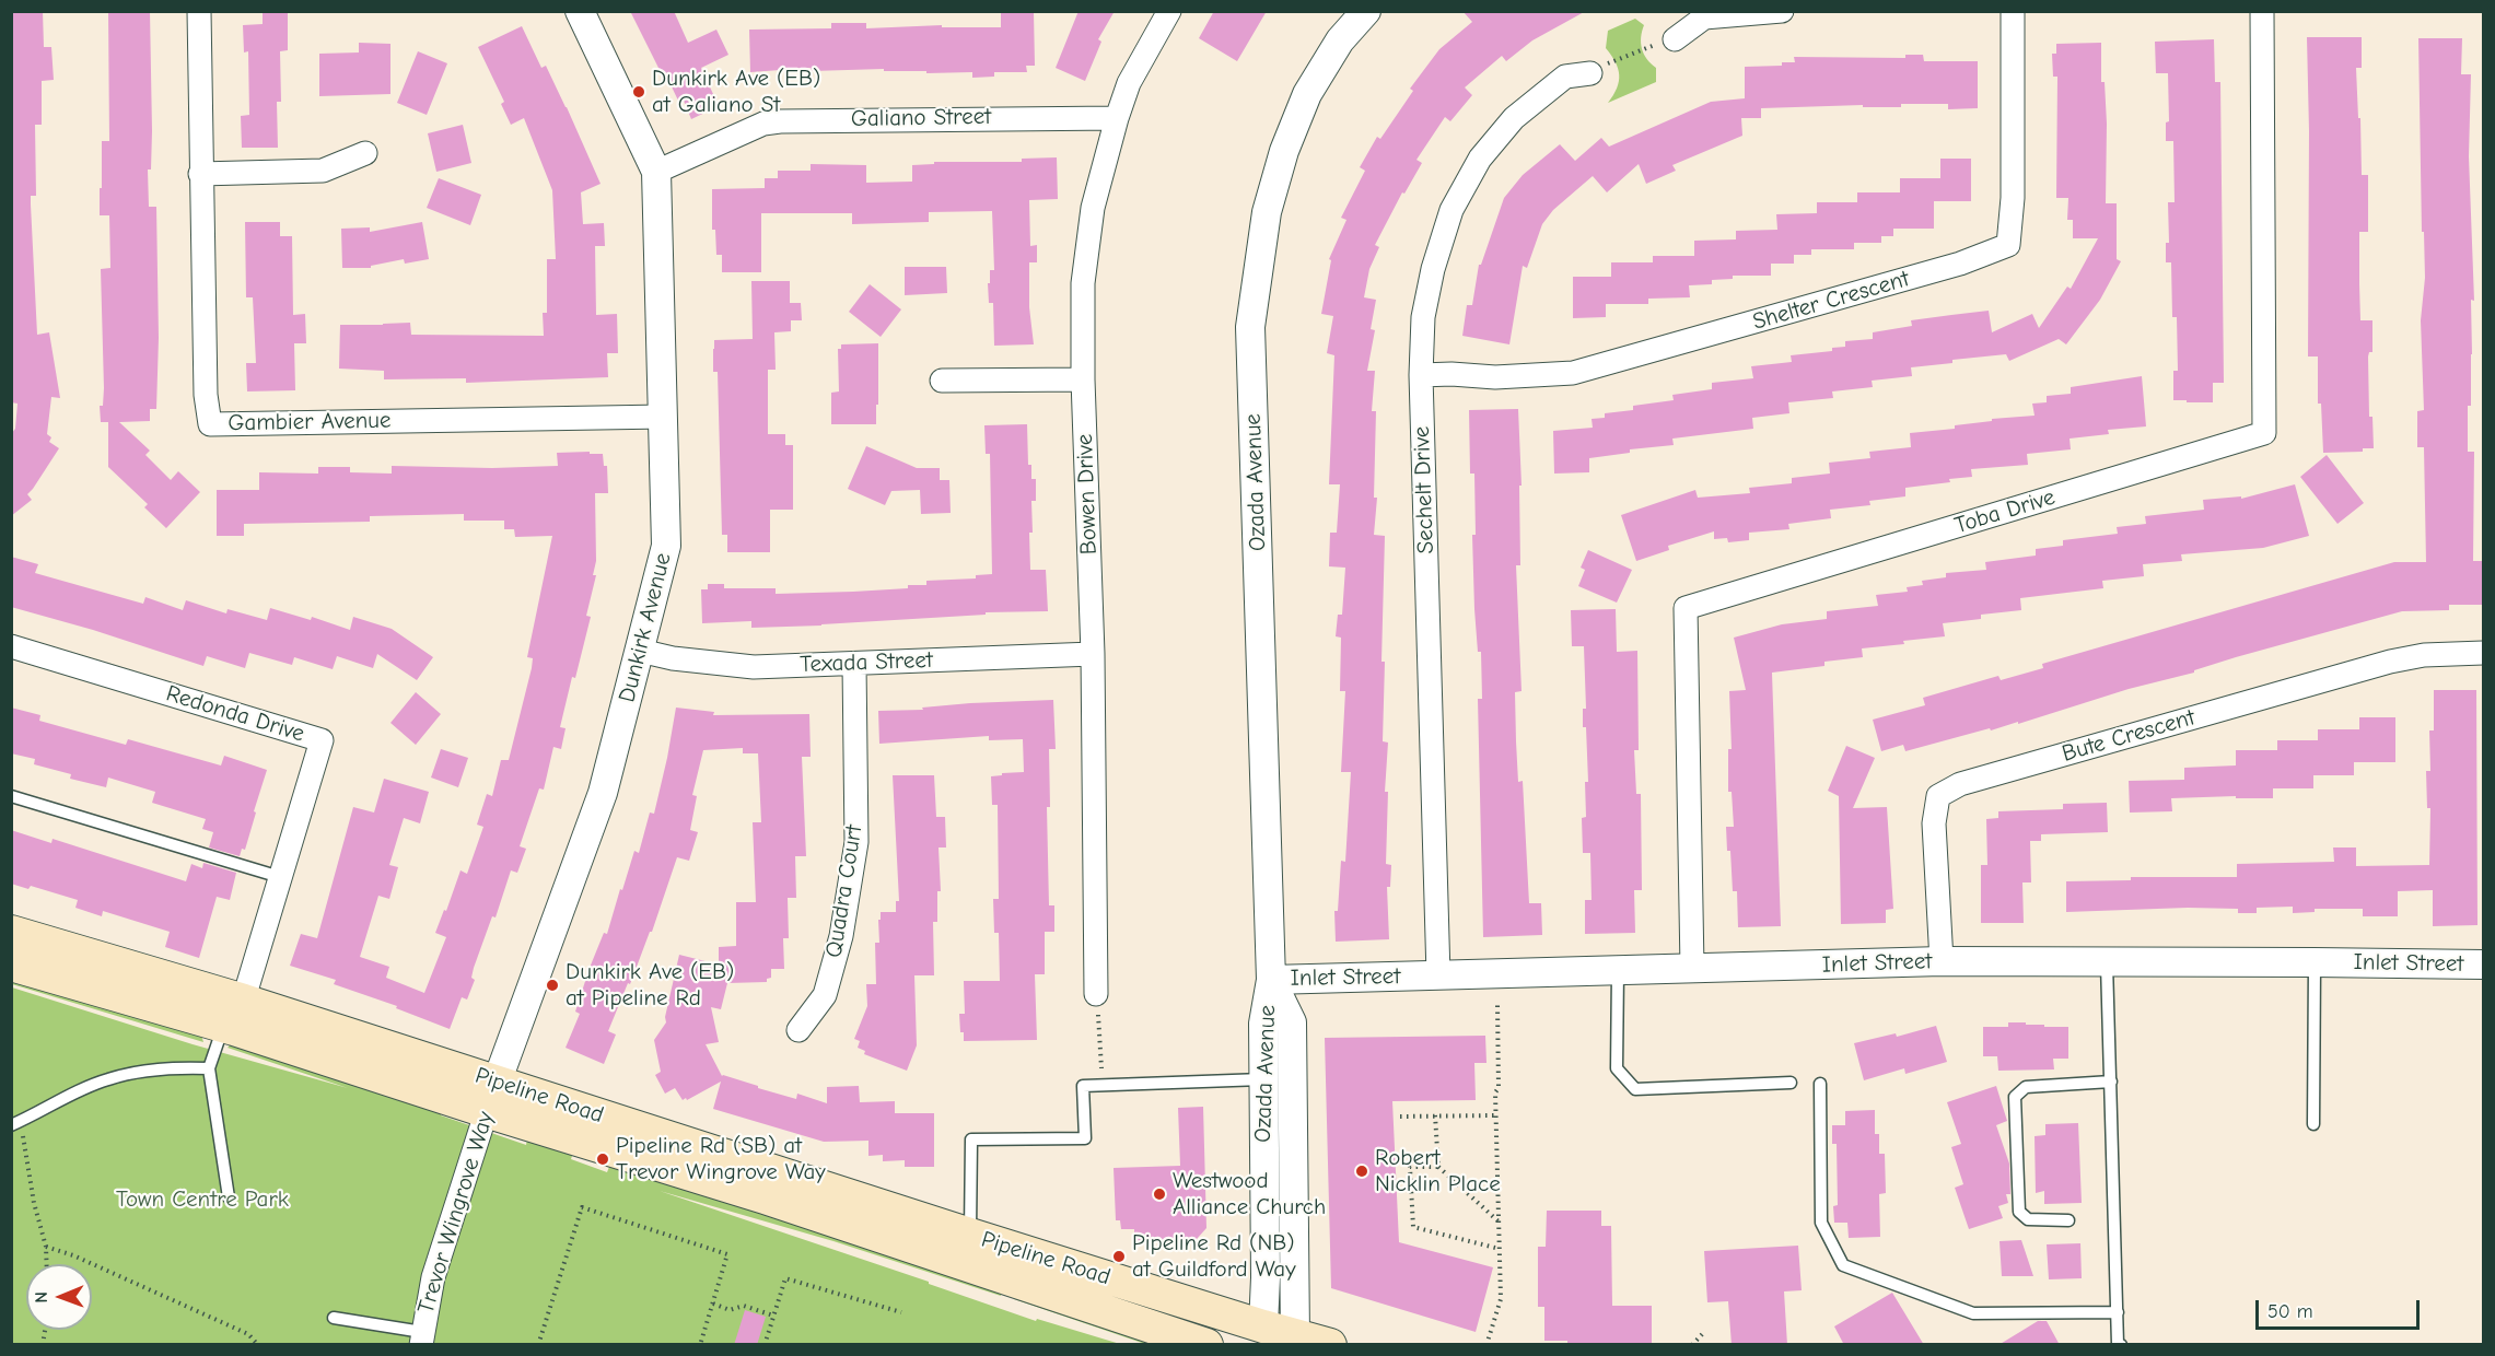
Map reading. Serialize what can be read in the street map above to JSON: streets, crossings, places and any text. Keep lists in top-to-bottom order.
{
  "streets": {
    "main road": ["Pipeline Road"],
    "street": [
      "Galiano Street",
      "Shelter Crescent",
      "Gambier Avenue",
      "Ozada Avenue",
      "Sechelt Drive",
      "Bowen Drive",
      "Toba Drive",
      "Dunkirk Avenue",
      "Texada Street",
      "Redonda Drive",
      "Bute Crescent",
      "Quadra Court",
      "Inlet Street",
      "Trevor Wingrove Way"
    ]
  },
  "crossings": [
    ["Galiano Street", "Bowen Drive"],
    ["Galiano Street", "Dunkirk Avenue"],
    ["Shelter Crescent", "Sechelt Drive"],
    ["Gambier Avenue", "Dunkirk Avenue"],
    ["Ozada Avenue", "Inlet Street"],
    ["Ozada Avenue", "Pipeline Road"],
    ["Sechelt Drive", "Inlet Street"],
    ["Bowen Drive", "Texada Street"],
    ["Toba Drive", "Inlet Street"],
    ["Dunkirk Avenue", "Texada Street"],
    ["Dunkirk Avenue", "Pipeline Road"],
    ["Dunkirk Avenue", "Trevor Wingrove Way"],
    ["Texada Street", "Quadra Court"],
    ["Redonda Drive", "Pipeline Road"],
    ["Bute Crescent", "Inlet Street"],
    ["Pipeline Road", "Trevor Wingrove Way"]
  ],
  "parks": ["Town Centre Park"],
  "places": [
    "Dunkirk Ave (EB) at Galiano St",
    "Dunkirk Ave (EB) at Pipeline Rd",
    "Pipeline Rd (SB) at Trevor Wingrove Way",
    "Robert Nicklin Place",
    "Westwood Alliance Church",
    "Pipeline Rd (NB) at Guildford Way"
  ],
  "scale_bar": "50 m",
  "north": "left"
}
